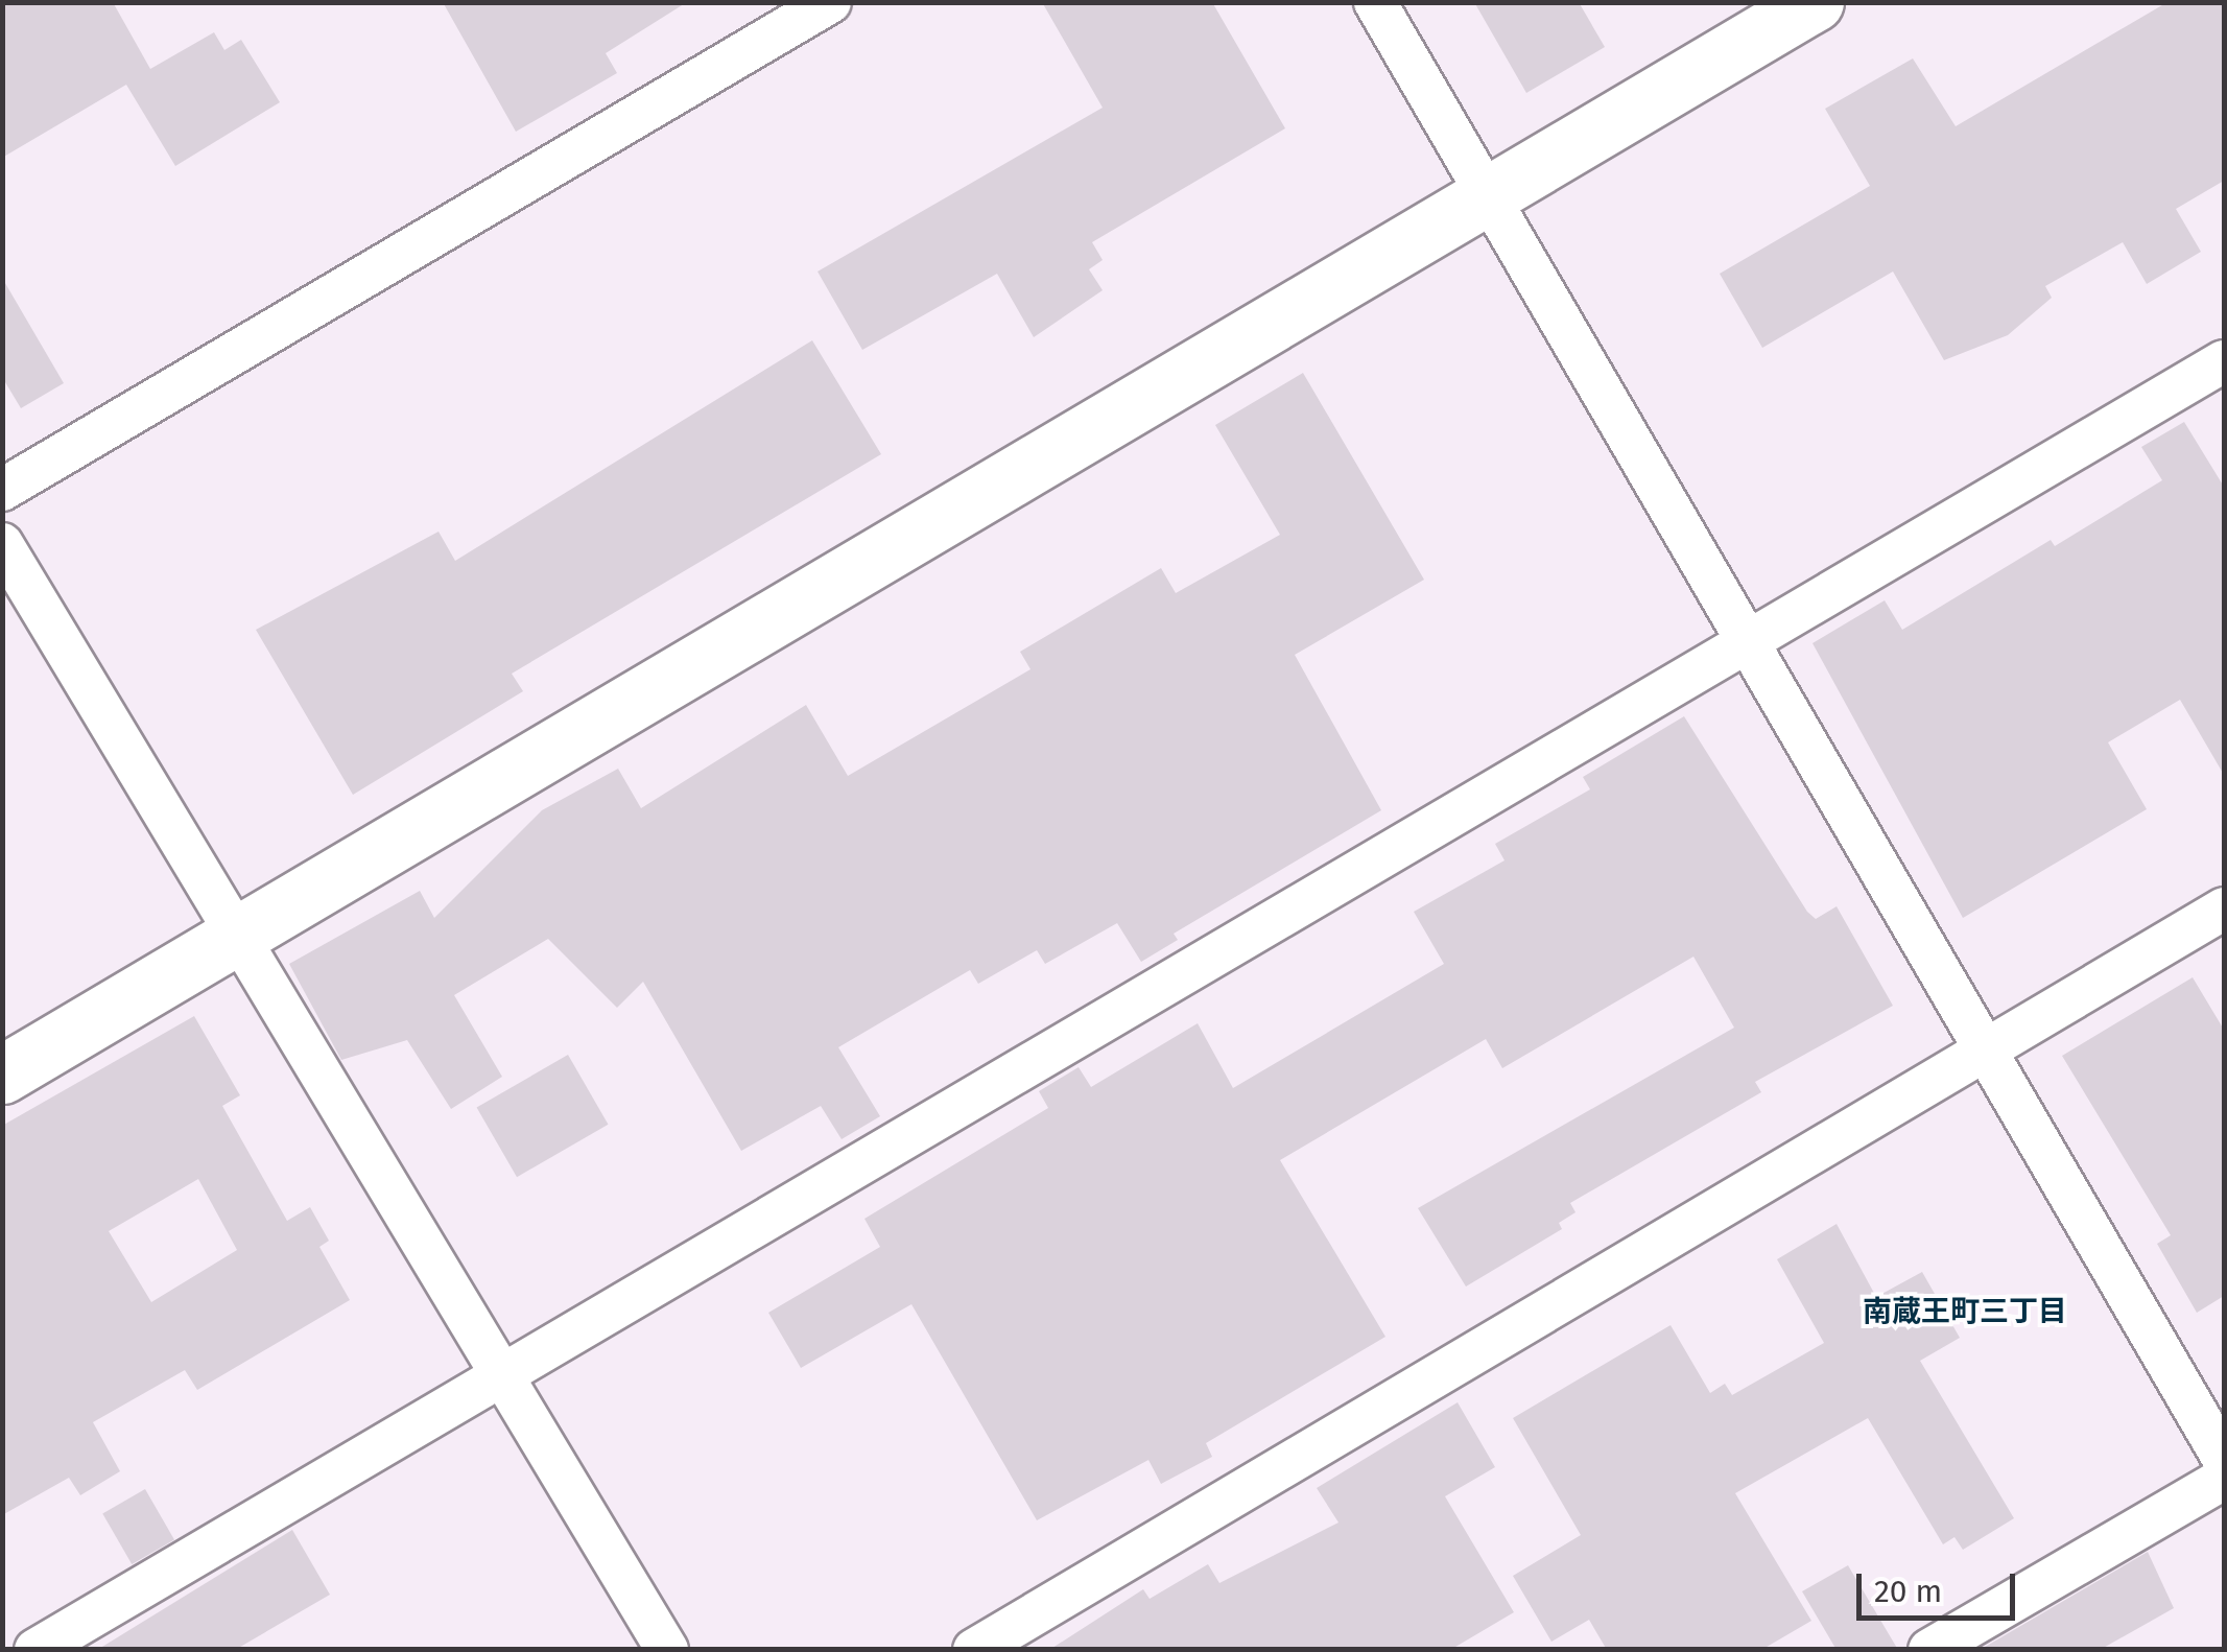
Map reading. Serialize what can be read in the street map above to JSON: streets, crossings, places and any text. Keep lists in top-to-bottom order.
{
  "districts": ["南蔵王町三丁目"],
  "scale_bar": "20 m"
}
